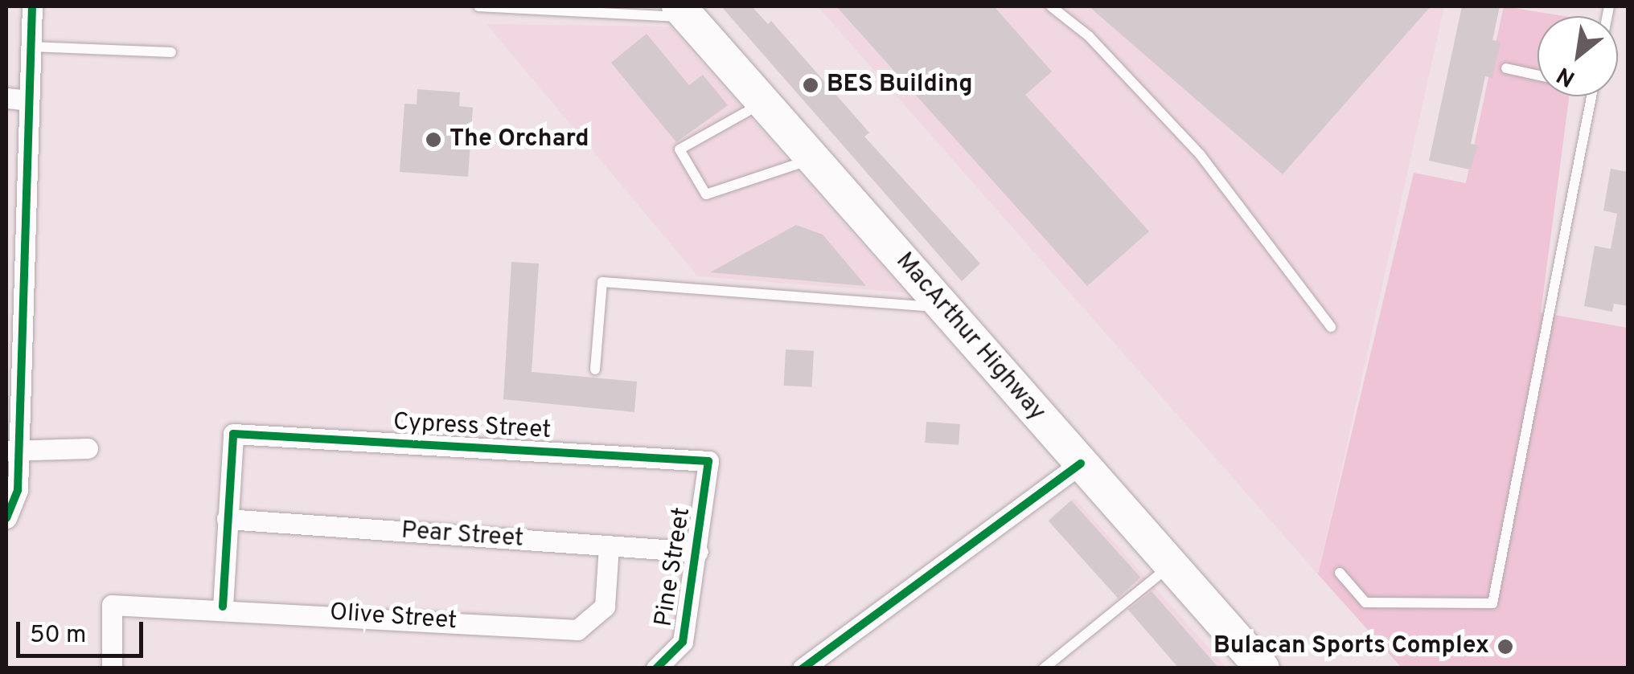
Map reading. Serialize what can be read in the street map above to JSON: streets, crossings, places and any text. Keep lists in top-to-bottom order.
{
  "streets": {
    "highway": ["MacArthur Highway"],
    "street": [
      "Cypress Street",
      "Pear Street",
      "Pine Street",
      "Olive Street"
    ]
  },
  "crossings": [
    ["Cypress Street", "Pear Street"],
    ["Cypress Street", "Pine Street"],
    ["Pear Street", "Pine Street"],
    ["Pear Street", "Olive Street"]
  ],
  "places": ["BES Building", "The Orchard", "Bulacan Sports Complex"],
  "scale_bar": "50 m",
  "north": "bottom left"
}
